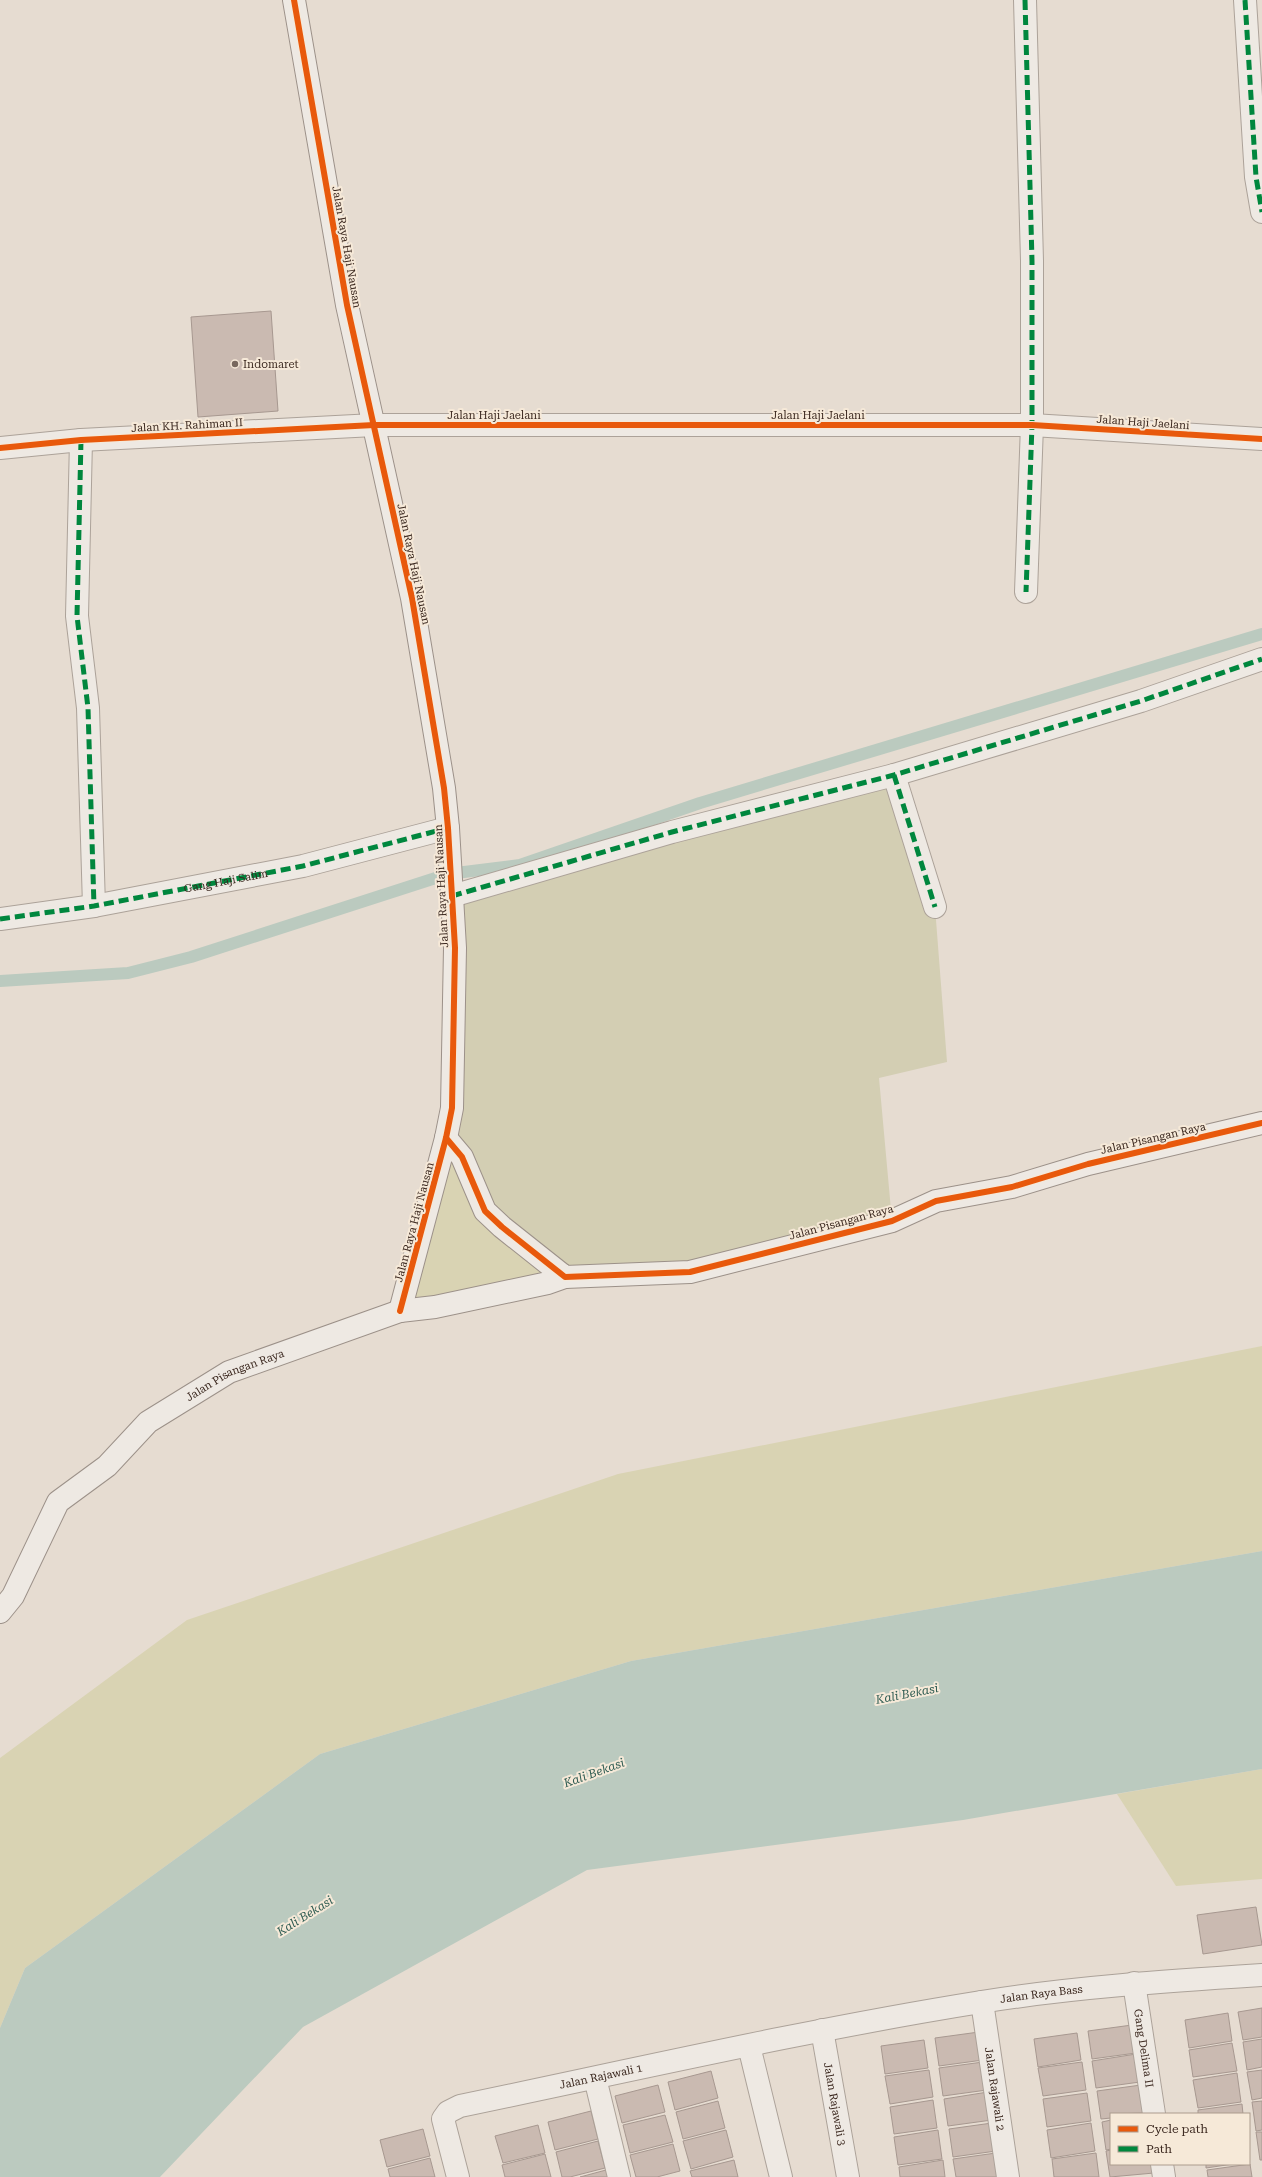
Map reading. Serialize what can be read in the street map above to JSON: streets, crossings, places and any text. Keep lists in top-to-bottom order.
{
  "streets": {
    "street": [
      "Jalan Raya Haji Nausan",
      "Jalan Haji Jaelani",
      "Jalan KH. Rahiman II",
      "Gang Haji Salim",
      "Jalan Pisangan Raya",
      "Jalan Raya Bass",
      "Gang Delima II",
      "Jalan Rajawali 1",
      "Jalan Rajawali 2",
      "Jalan Rajawali 3"
    ]
  },
  "crossings": [
    ["Jalan Raya Haji Nausan", "Jalan Haji Jaelani"],
    ["Jalan Raya Haji Nausan", "Jalan KH. Rahiman II"],
    ["Jalan Raya Haji Nausan", "Gang Haji Salim"],
    ["Jalan Raya Haji Nausan", "Jalan Pisangan Raya"],
    ["Jalan Haji Jaelani", "Jalan KH. Rahiman II"],
    ["Jalan Raya Bass", "Gang Delima II"],
    ["Jalan Raya Bass", "Jalan Rajawali 1"],
    ["Jalan Raya Bass", "Jalan Rajawali 2"],
    ["Jalan Raya Bass", "Jalan Rajawali 3"],
    ["Jalan Rajawali 1", "Jalan Rajawali 3"]
  ],
  "water": ["Kali Bekasi"],
  "places": ["Indomaret"],
  "legend": ["Cycle path", "Path"]
}
